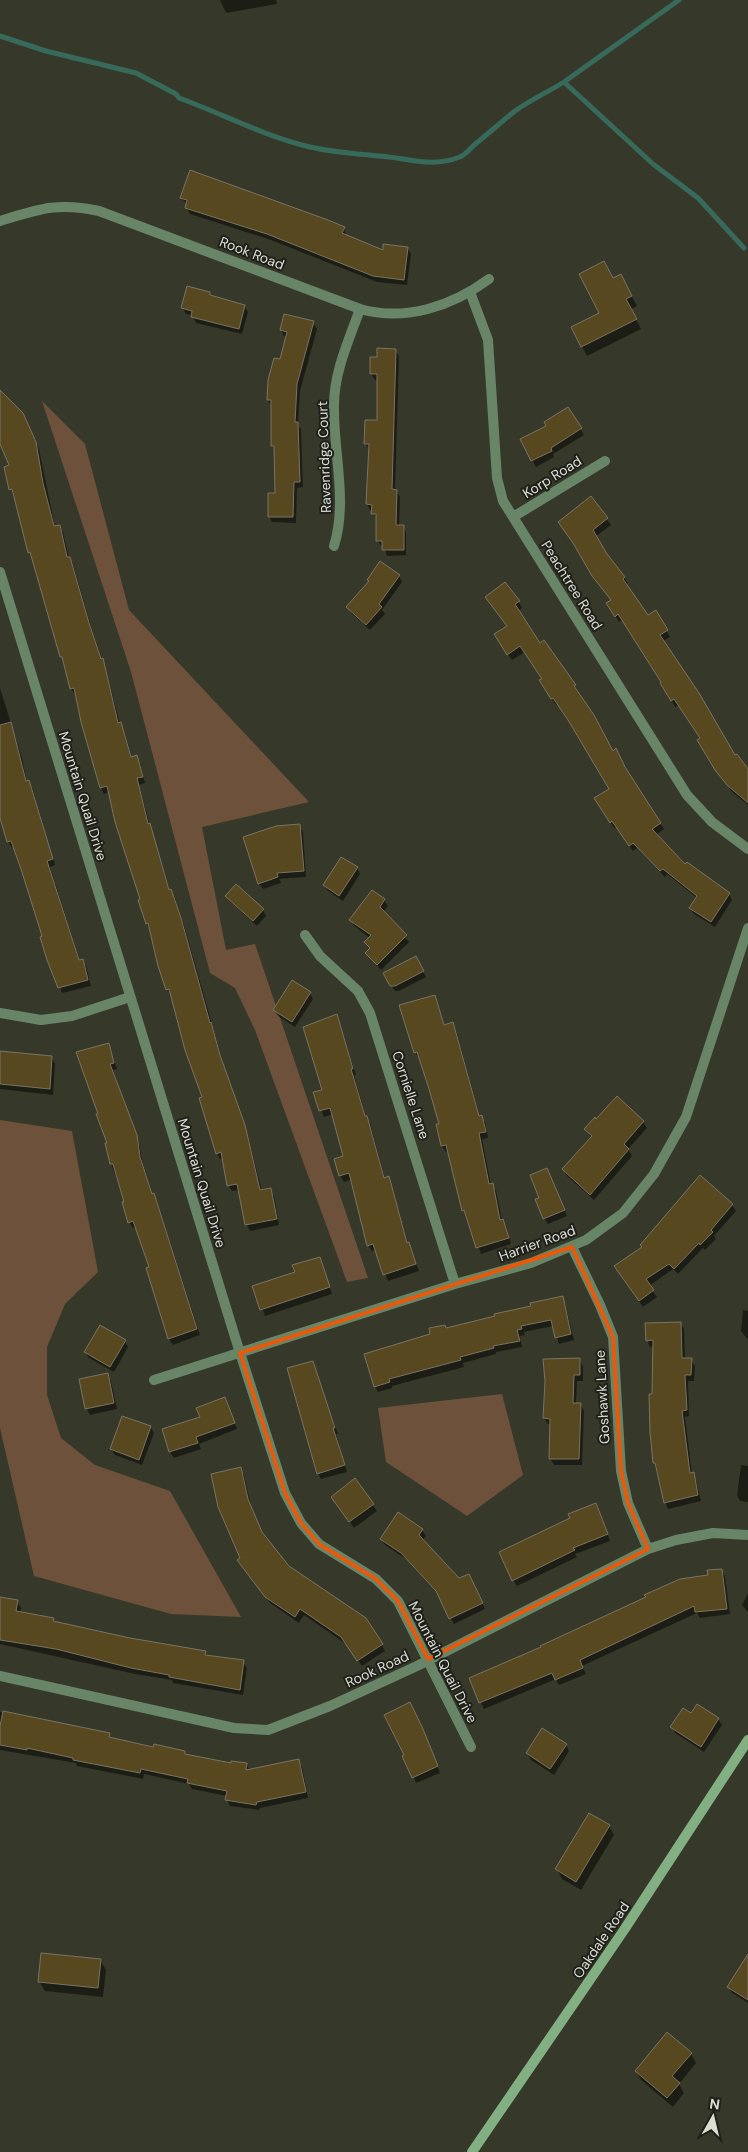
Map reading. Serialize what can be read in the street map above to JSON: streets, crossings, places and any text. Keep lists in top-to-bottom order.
{
  "streets": {
    "main road": ["Oakdale Road"],
    "street": [
      "Rook Road",
      "Ravenridge Court",
      "Korp Road",
      "Peachtree Road",
      "Mountain Quail Drive",
      "Cornielle Lane",
      "Harrier Road",
      "Goshawk Lane"
    ]
  },
  "crossings": [
    ["Rook Road", "Ravenridge Court"],
    ["Rook Road", "Peachtree Road"],
    ["Rook Road", "Mountain Quail Drive"],
    ["Rook Road", "Goshawk Lane"],
    ["Korp Road", "Peachtree Road"],
    ["Mountain Quail Drive", "Harrier Road"],
    ["Cornielle Lane", "Harrier Road"],
    ["Harrier Road", "Goshawk Lane"]
  ],
  "north": "top"
}
